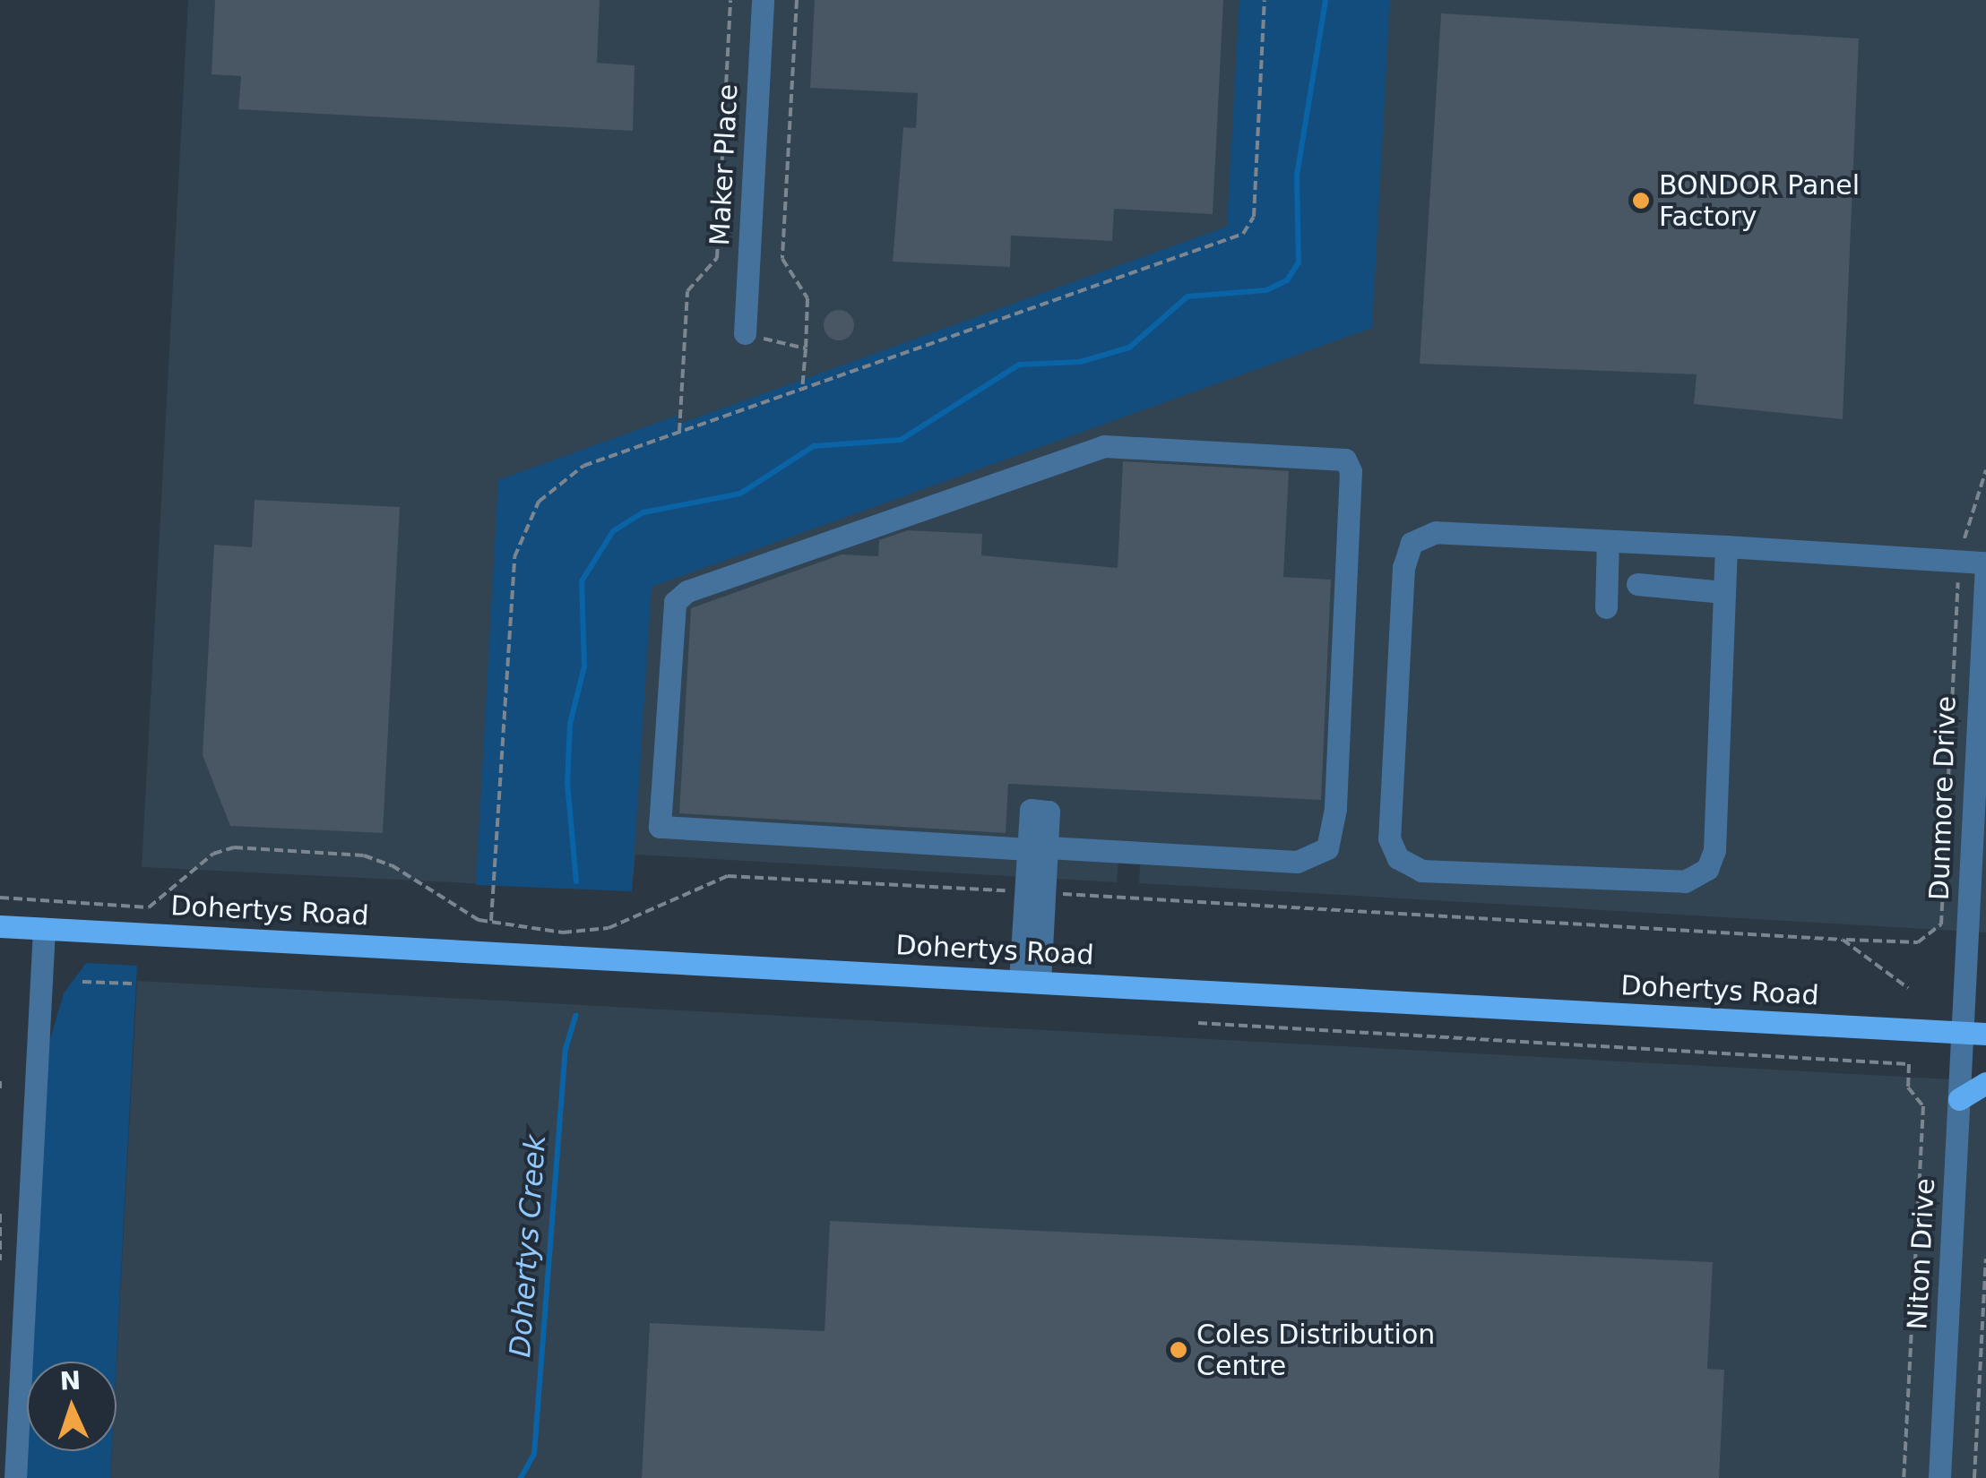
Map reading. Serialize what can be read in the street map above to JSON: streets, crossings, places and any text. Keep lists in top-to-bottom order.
{
  "streets": {
    "main road": ["Dohertys Road"],
    "street": ["Maker Place", "Dunmore Drive", "Niton Drive"]
  },
  "crossings": [
    ["Dunmore Drive", "Dohertys Road"],
    ["Dunmore Drive", "Niton Drive"],
    ["Dohertys Road", "Niton Drive"]
  ],
  "water": ["Dohertys Creek"],
  "places": ["BONDOR Panel Factory", "Coles Distribution Centre"],
  "north": "top"
}
